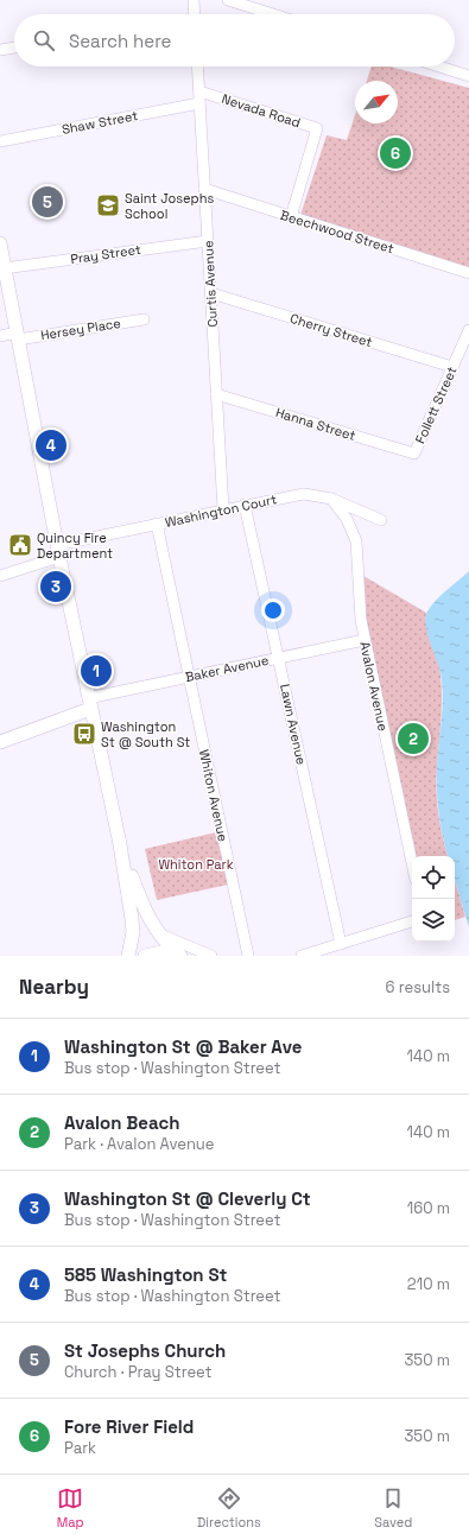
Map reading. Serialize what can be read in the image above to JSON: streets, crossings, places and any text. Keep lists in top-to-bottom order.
{
  "streets": {
    "street": [
      "Nevada Road",
      "Shaw Street",
      "Beechwood Street",
      "Pray Street",
      "Curtis Avenue",
      "Hersey Place",
      "Cherry Street",
      "Follett Street",
      "Hanna Street",
      "Washington Court",
      "Baker Avenue",
      "Avalon Avenue",
      "Lawn Avenue",
      "Whiton Avenue"
    ]
  },
  "crossings": [
    ["Nevada Road", "Beechwood Street"],
    ["Nevada Road", "Curtis Avenue"],
    ["Shaw Street", "Curtis Avenue"],
    ["Beechwood Street", "Curtis Avenue"],
    ["Pray Street", "Curtis Avenue"],
    ["Curtis Avenue", "Cherry Street"],
    ["Curtis Avenue", "Hanna Street"],
    ["Curtis Avenue", "Washington Court"],
    ["Cherry Street", "Follett Street"],
    ["Follett Street", "Hanna Street"],
    ["Washington Court", "Avalon Avenue"],
    ["Washington Court", "Lawn Avenue"],
    ["Washington Court", "Whiton Avenue"],
    ["Baker Avenue", "Avalon Avenue"],
    ["Baker Avenue", "Lawn Avenue"],
    ["Baker Avenue", "Whiton Avenue"]
  ],
  "parks": ["Whiton Park"],
  "places": {
    "school or university": ["Saint Josephs School"],
    "public building": ["Quincy Fire Department"],
    "bus stop": ["Washington St @ South St"]
  },
  "north": "top right",
  "page": {
    "search": "Search here",
    "pins": [
      "6",
      "5",
      "4",
      "3",
      "1",
      "2"
    ],
    "heading": ["Nearby", "6 results"],
    "list": [
      {
        "mark": "1",
        "name": "Washington St @ Baker Ave",
        "note": "Bus stop · Washington Street",
        "value": "140 m"
      },
      {
        "mark": "2",
        "name": "Avalon Beach",
        "note": "Park · Avalon Avenue",
        "value": "140 m"
      },
      {
        "mark": "3",
        "name": "Washington St @ Cleverly Ct",
        "note": "Bus stop · Washington Street",
        "value": "160 m"
      },
      {
        "mark": "4",
        "name": "585 Washington St",
        "note": "Bus stop · Washington Street",
        "value": "210 m"
      },
      {
        "mark": "5",
        "name": "St Josephs Church",
        "note": "Church · Pray Street",
        "value": "350 m"
      },
      {
        "mark": "6",
        "name": "Fore River Field",
        "note": "Park",
        "value": "350 m"
      }
    ],
    "nav": ["Map", "Directions", "Saved"]
  }
}
